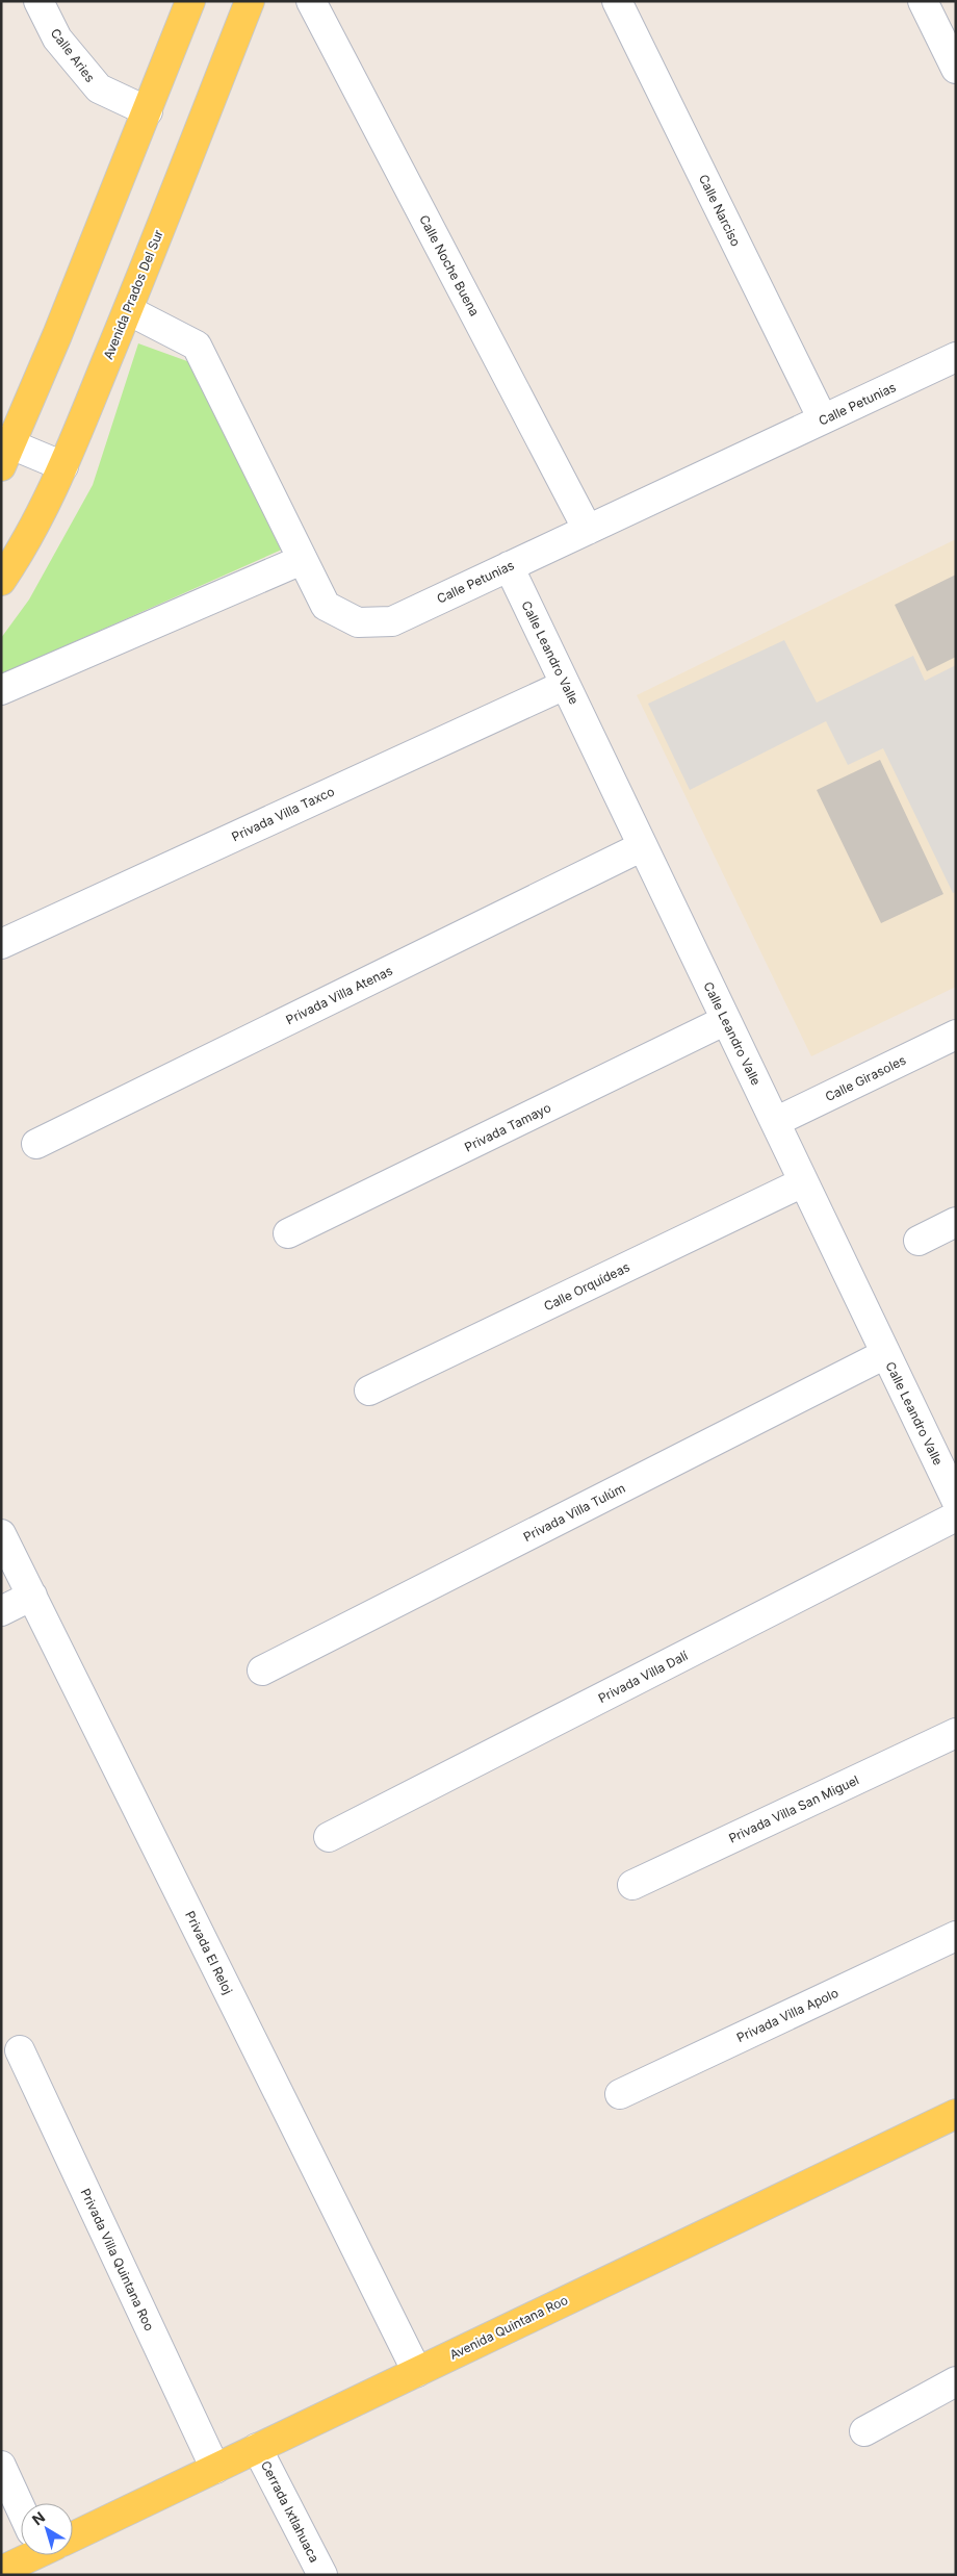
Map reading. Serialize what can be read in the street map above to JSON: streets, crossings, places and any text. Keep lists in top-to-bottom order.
{
  "streets": {
    "main road": ["Avenida Prados Del Sur", "Avenida Quintana Roo"],
    "street": [
      "Calle Aries",
      "Calle Narciso",
      "Calle Noche Buena",
      "Calle Petunias",
      "Calle Leandro Valle",
      "Privada Villa Taxco",
      "Privada Villa Atenas",
      "Calle Girasoles",
      "Privada Tamayo",
      "Calle Orquídeas",
      "Privada Villa Tulúm",
      "Privada Villa Dalí",
      "Privada Villa San Miguel",
      "Privada El Reloj",
      "Privada Villa Apolo",
      "Privada Villa Quintana Roo",
      "Cerrada Ixtlahuaca"
    ]
  },
  "crossings": [
    ["Calle Narciso", "Calle Petunias"],
    ["Calle Noche Buena", "Calle Petunias"],
    ["Avenida Prados Del Sur", "Calle Petunias"],
    ["Calle Petunias", "Calle Leandro Valle"],
    ["Calle Leandro Valle", "Privada Villa Taxco"],
    ["Calle Leandro Valle", "Privada Villa Atenas"],
    ["Calle Leandro Valle", "Calle Girasoles"],
    ["Calle Leandro Valle", "Privada Tamayo"],
    ["Calle Leandro Valle", "Calle Orquídeas"],
    ["Calle Leandro Valle", "Privada Villa Tulúm"],
    ["Privada El Reloj", "Avenida Quintana Roo"],
    ["Privada Villa Quintana Roo", "Avenida Quintana Roo"],
    ["Avenida Quintana Roo", "Cerrada Ixtlahuaca"]
  ],
  "north": "top left"
}
